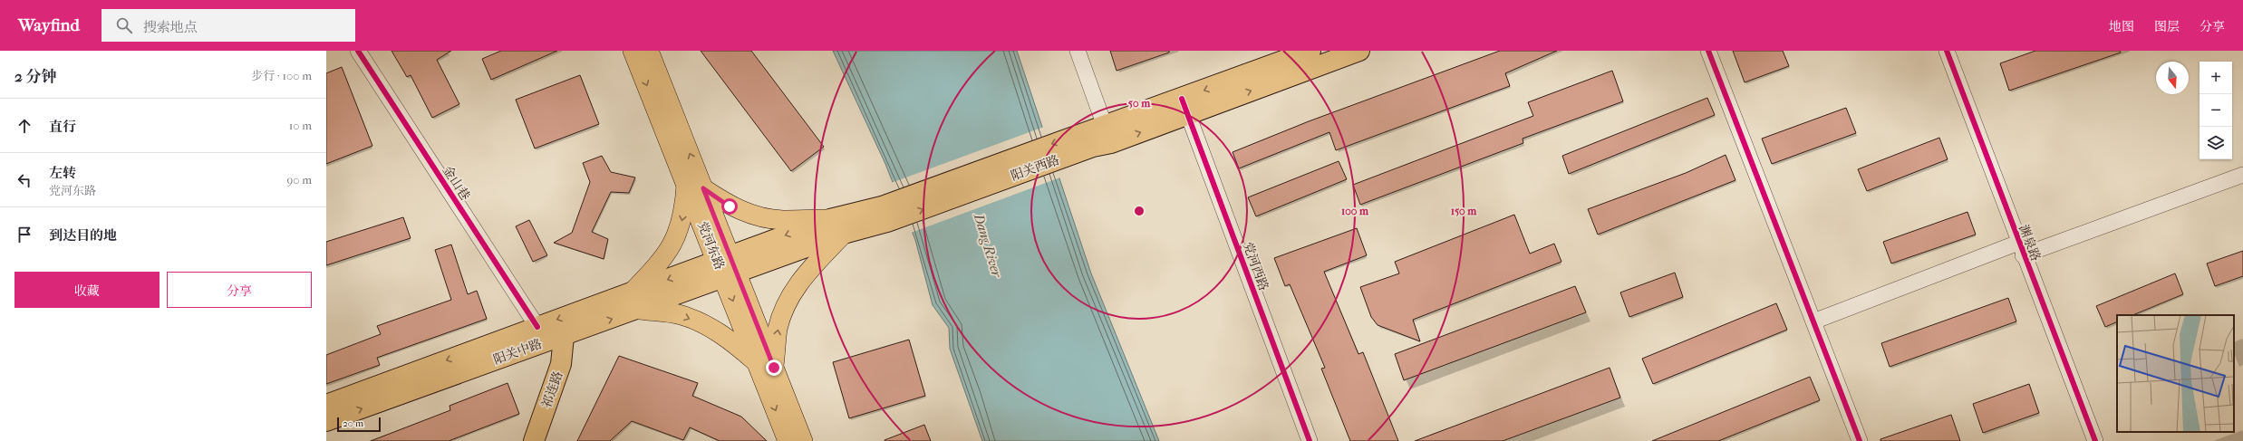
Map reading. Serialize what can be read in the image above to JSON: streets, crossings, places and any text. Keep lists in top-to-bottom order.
{
  "streets": {
    "highway": ["阳关西路", "阳关中路", "祁连路"],
    "main road": ["党河东路"],
    "street": ["金山巷", "渊泉路", "党河西路"]
  },
  "crossings": [
    ["阳关西路", "党河东路"],
    ["阳关西路", "党河西路"],
    ["阳关西路", "阳关中路"],
    ["金山巷", "阳关中路"],
    ["党河东路", "阳关中路"],
    ["阳关中路", "祁连路"]
  ],
  "water": ["Dang River"],
  "scale_bar": "20 m",
  "north": "bottom",
  "page": {
    "header": "Wayfind",
    "search": "搜索地点",
    "nav": ["地图", "图层", "分享"],
    "heading": ["2 分钟", "步行 · 100 m"],
    "map_buttons": ["+", "−"],
    "list": [
      ["直行", "10 m"],
      ["左转", "党河东路", "90 m"],
      "到达目的地"
    ],
    "buttons": ["收藏", "分享"],
    "scale": "20 m"
  },
  "rings": ["50 m", "100 m", "150 m"]
}
